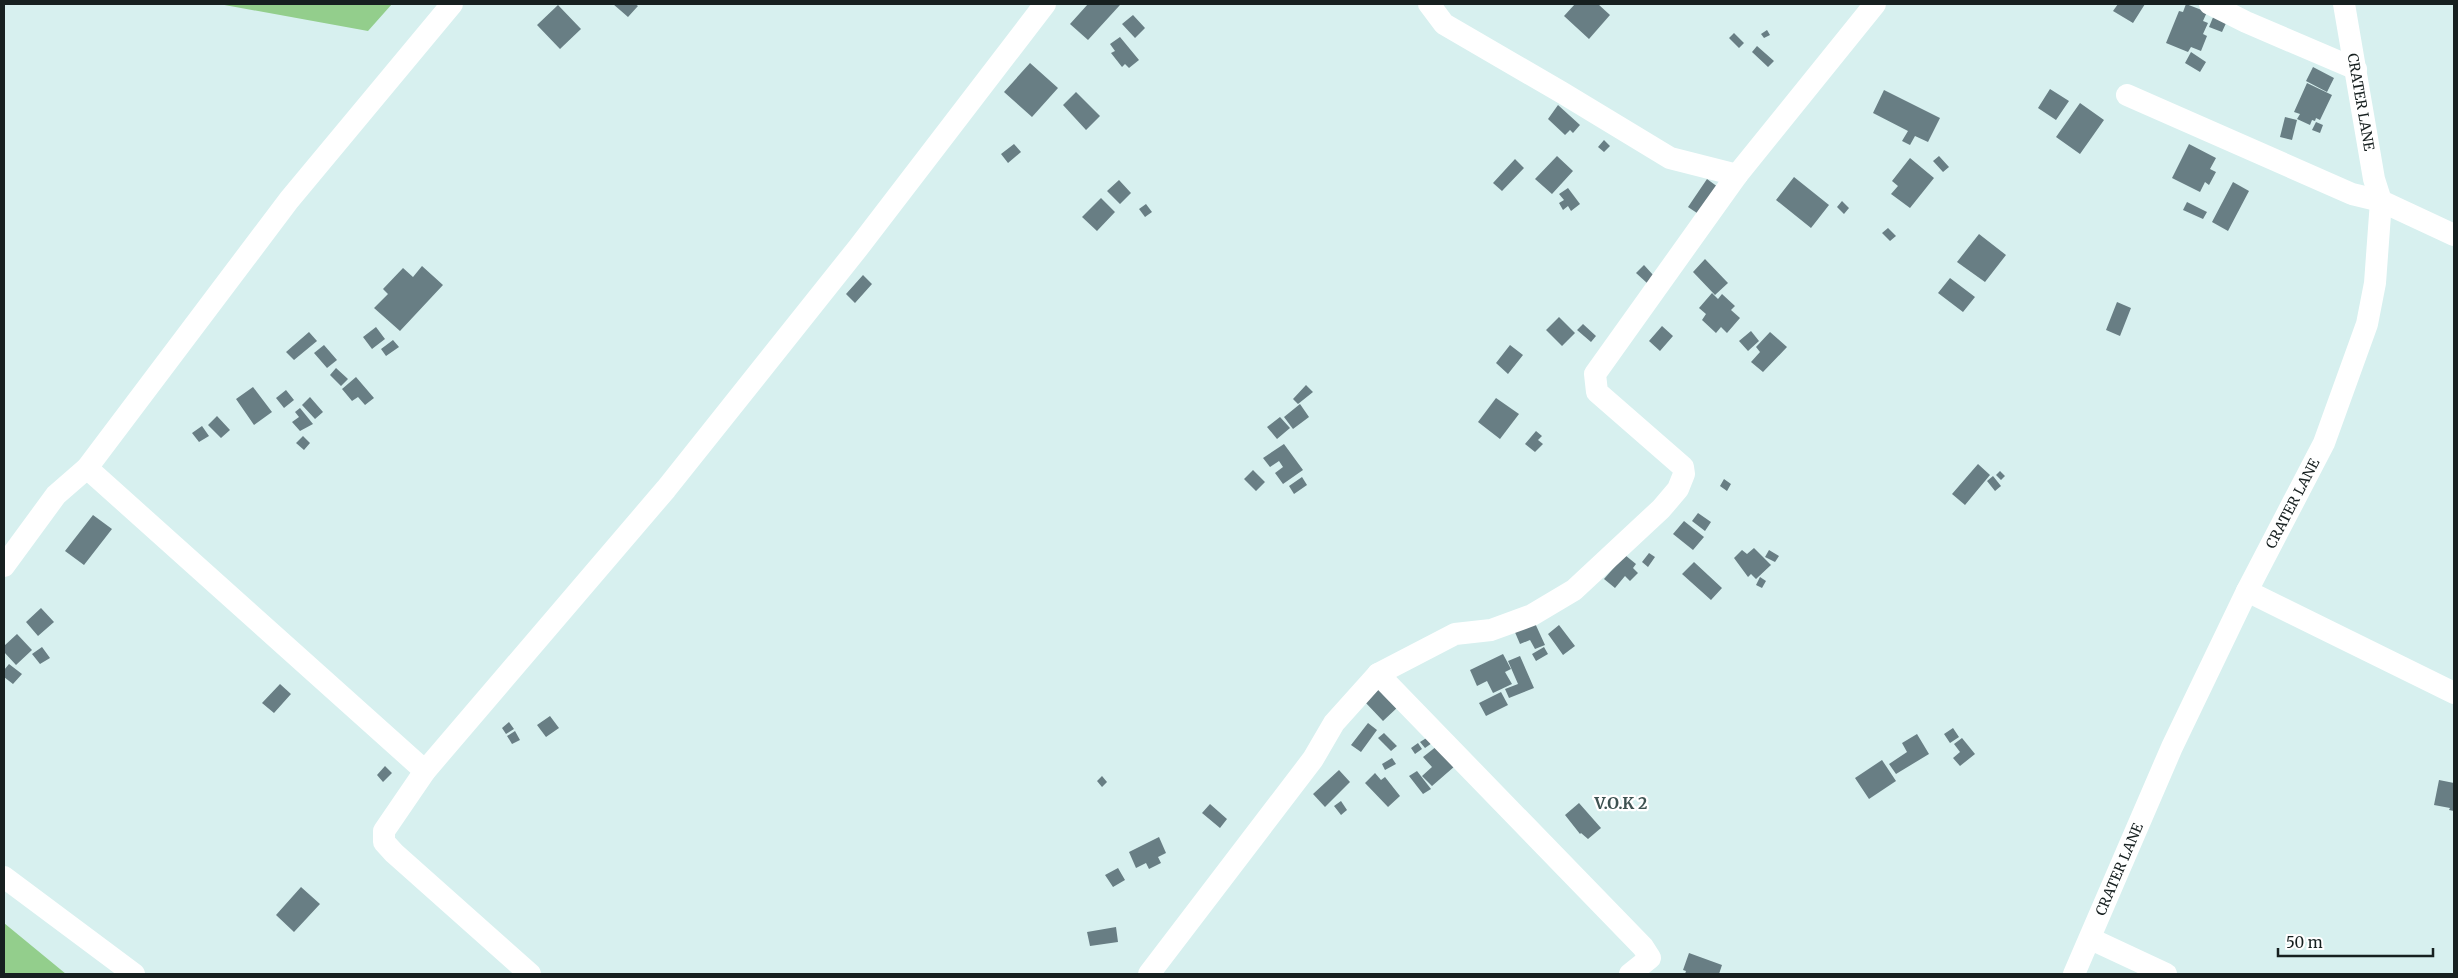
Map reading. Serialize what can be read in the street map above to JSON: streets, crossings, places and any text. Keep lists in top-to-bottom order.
{
  "streets": {
    "street": ["CRATER LANE"]
  },
  "districts": ["V.O.K 2"],
  "scale_bar": "50 m"
}
